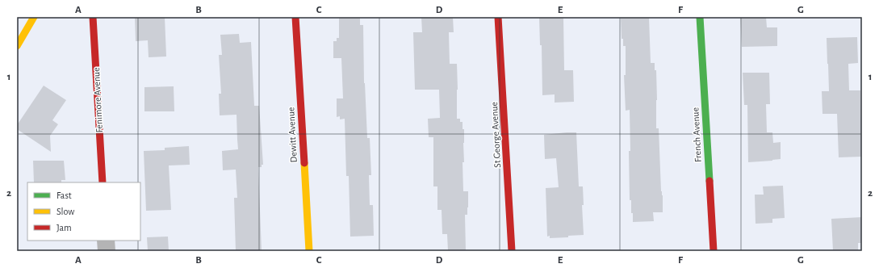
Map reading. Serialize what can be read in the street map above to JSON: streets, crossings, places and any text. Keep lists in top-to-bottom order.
{
  "streets": {
    "street": [
      "Fenimore Avenue",
      "Dewitt Avenue",
      "St George Avenue",
      "French Avenue"
    ]
  },
  "legend": ["Fast", "Slow", "Jam"],
  "grid": {
    "columns": [
      "A",
      "B",
      "C",
      "D",
      "E",
      "F",
      "G"
    ],
    "rows": ["1", "2"]
  }
}
